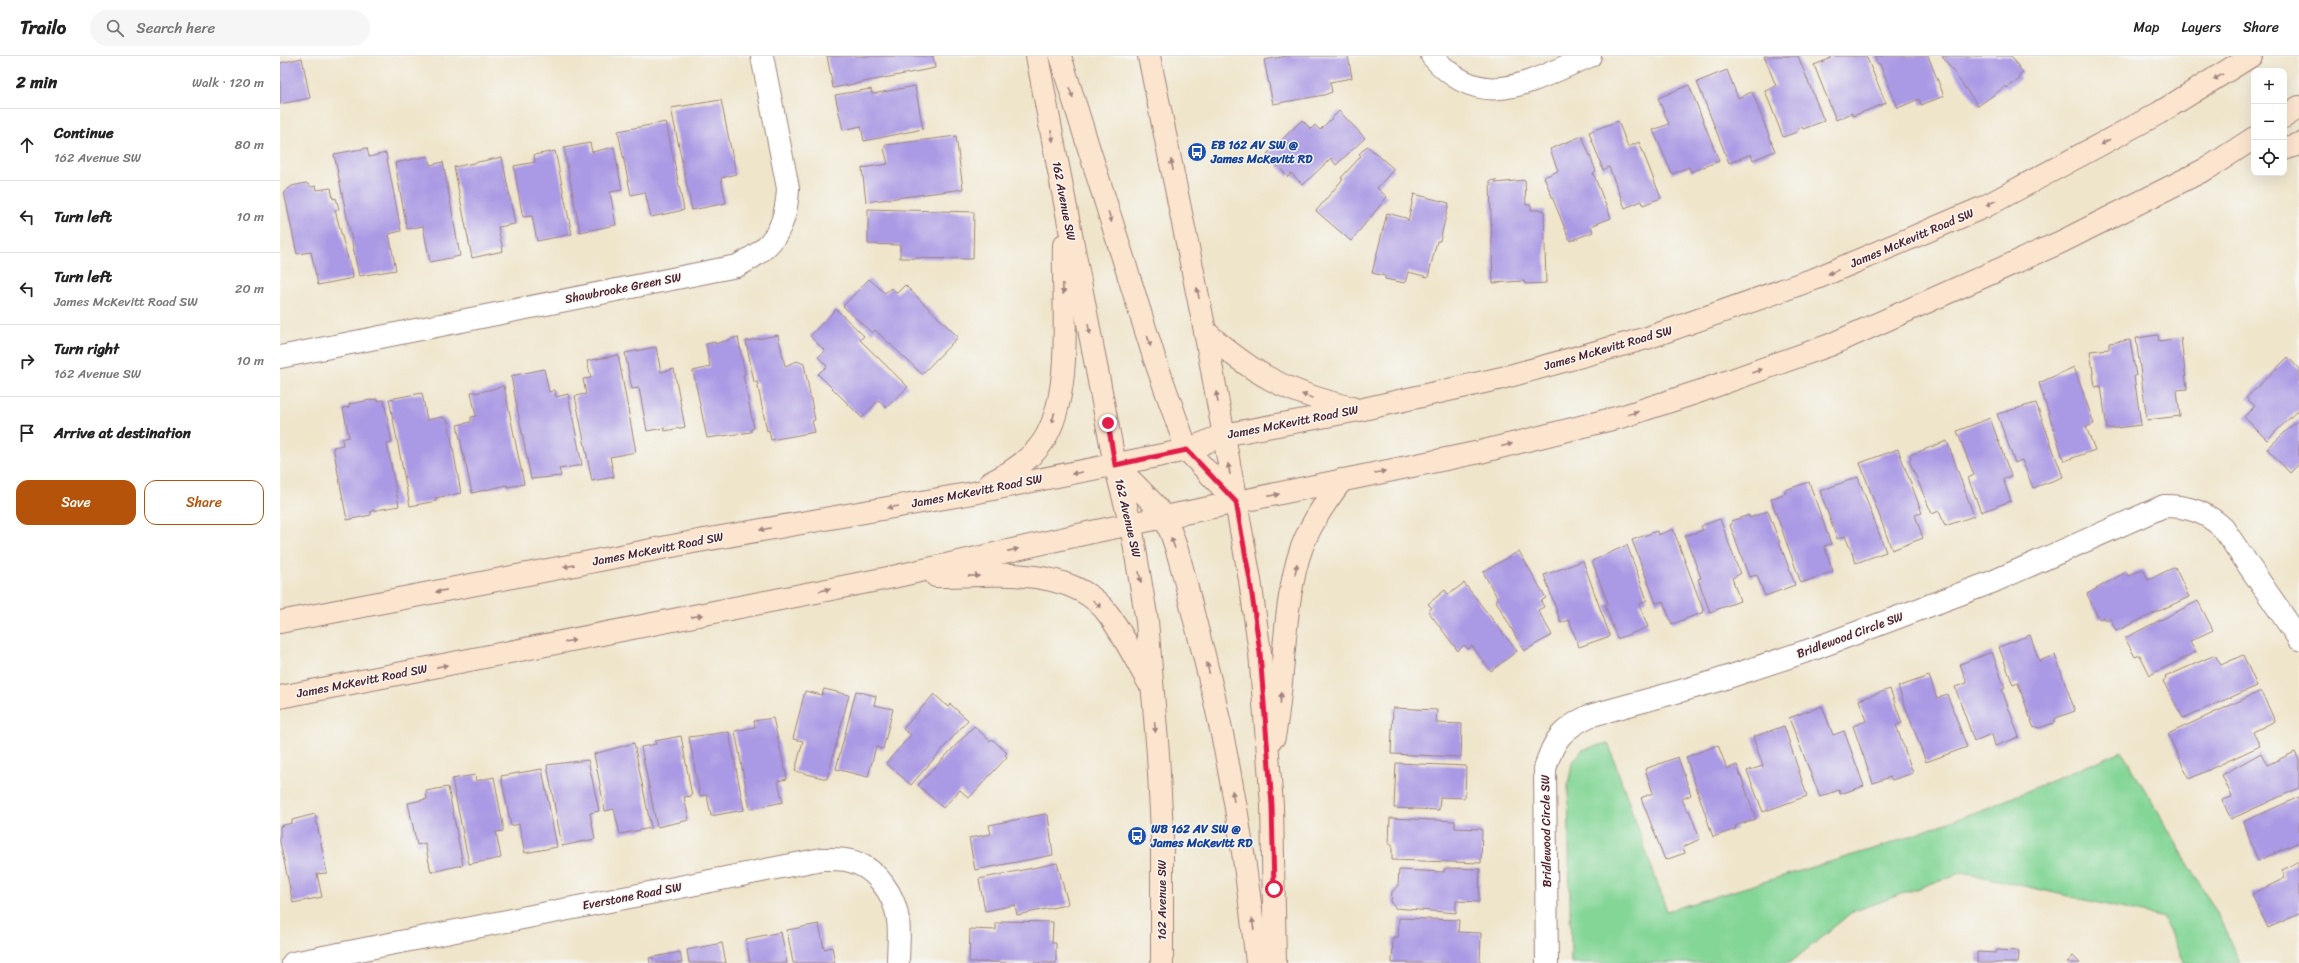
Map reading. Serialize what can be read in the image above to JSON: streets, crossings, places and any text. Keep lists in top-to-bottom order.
{
  "streets": {
    "main road": ["162 Avenue SW", "James McKevitt Road SW"],
    "street": ["Shawbrooke Green SW", "Bridlewood Circle SW", "Everstone Road SW"]
  },
  "crossings": [
    ["162 Avenue SW", "James McKevitt Road SW"]
  ],
  "places": {
    "bus stop": ["EB 162 AV SW @ James McKevitt RD", "WB 162 AV SW @ James McKevitt RD"]
  },
  "page": {
    "header": "Trailo",
    "search": "Search here",
    "nav": ["Map", "Layers", "Share"],
    "heading": ["2 min", "Walk · 120 m"],
    "map_buttons": ["+", "−"],
    "list": [
      ["Continue", "162 Avenue SW", "80 m"],
      ["Turn left", "10 m"],
      ["Turn left", "James McKevitt Road SW", "20 m"],
      ["Turn right", "162 Avenue SW", "10 m"],
      "Arrive at destination"
    ],
    "buttons": ["Save", "Share"]
  }
}
